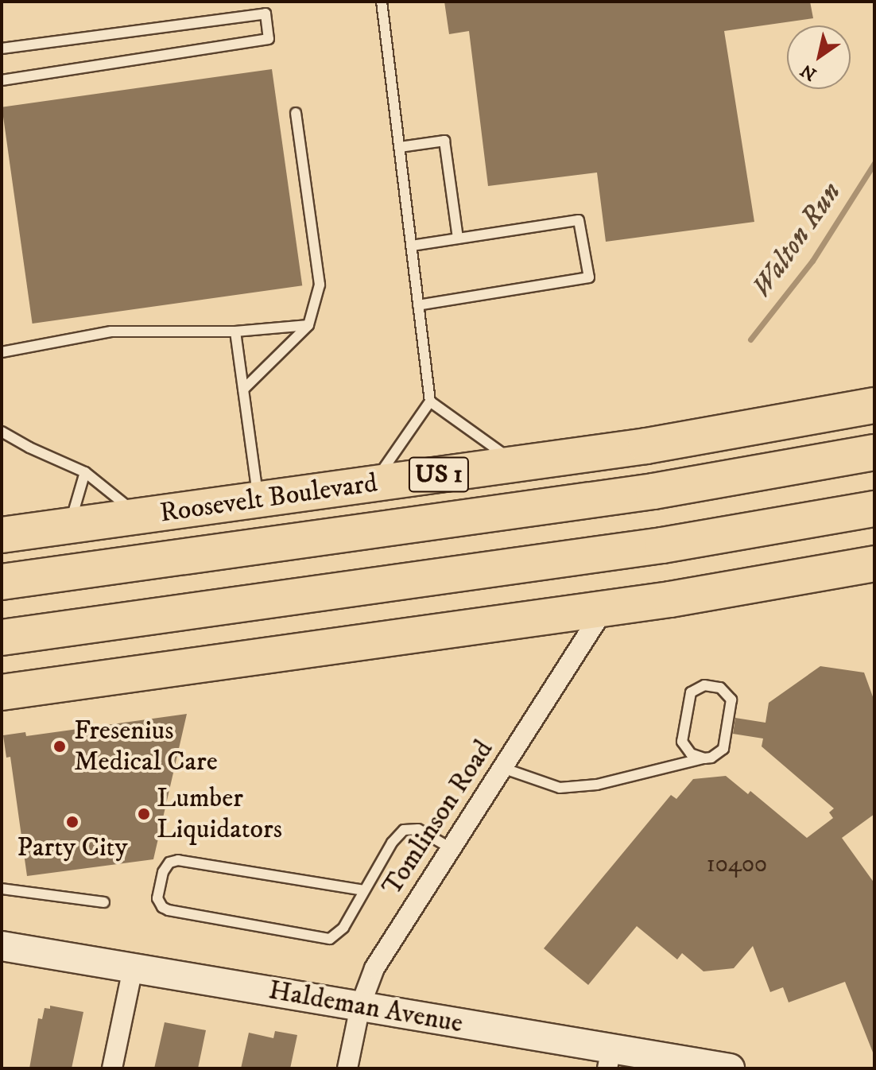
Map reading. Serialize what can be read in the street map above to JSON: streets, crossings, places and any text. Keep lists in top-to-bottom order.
{
  "streets": {
    "highway": ["US 1", "Roosevelt Boulevard"],
    "main road": ["Haldeman Avenue"],
    "street": ["Tomlinson Road"]
  },
  "crossings": [
    ["Tomlinson Road", "Haldeman Avenue"]
  ],
  "water": ["Walton Run"],
  "places": ["Fresenius Medical Care", "Lumber Liquidators", "Party City"],
  "house_numbers": ["10400"],
  "north": "bottom left"
}
